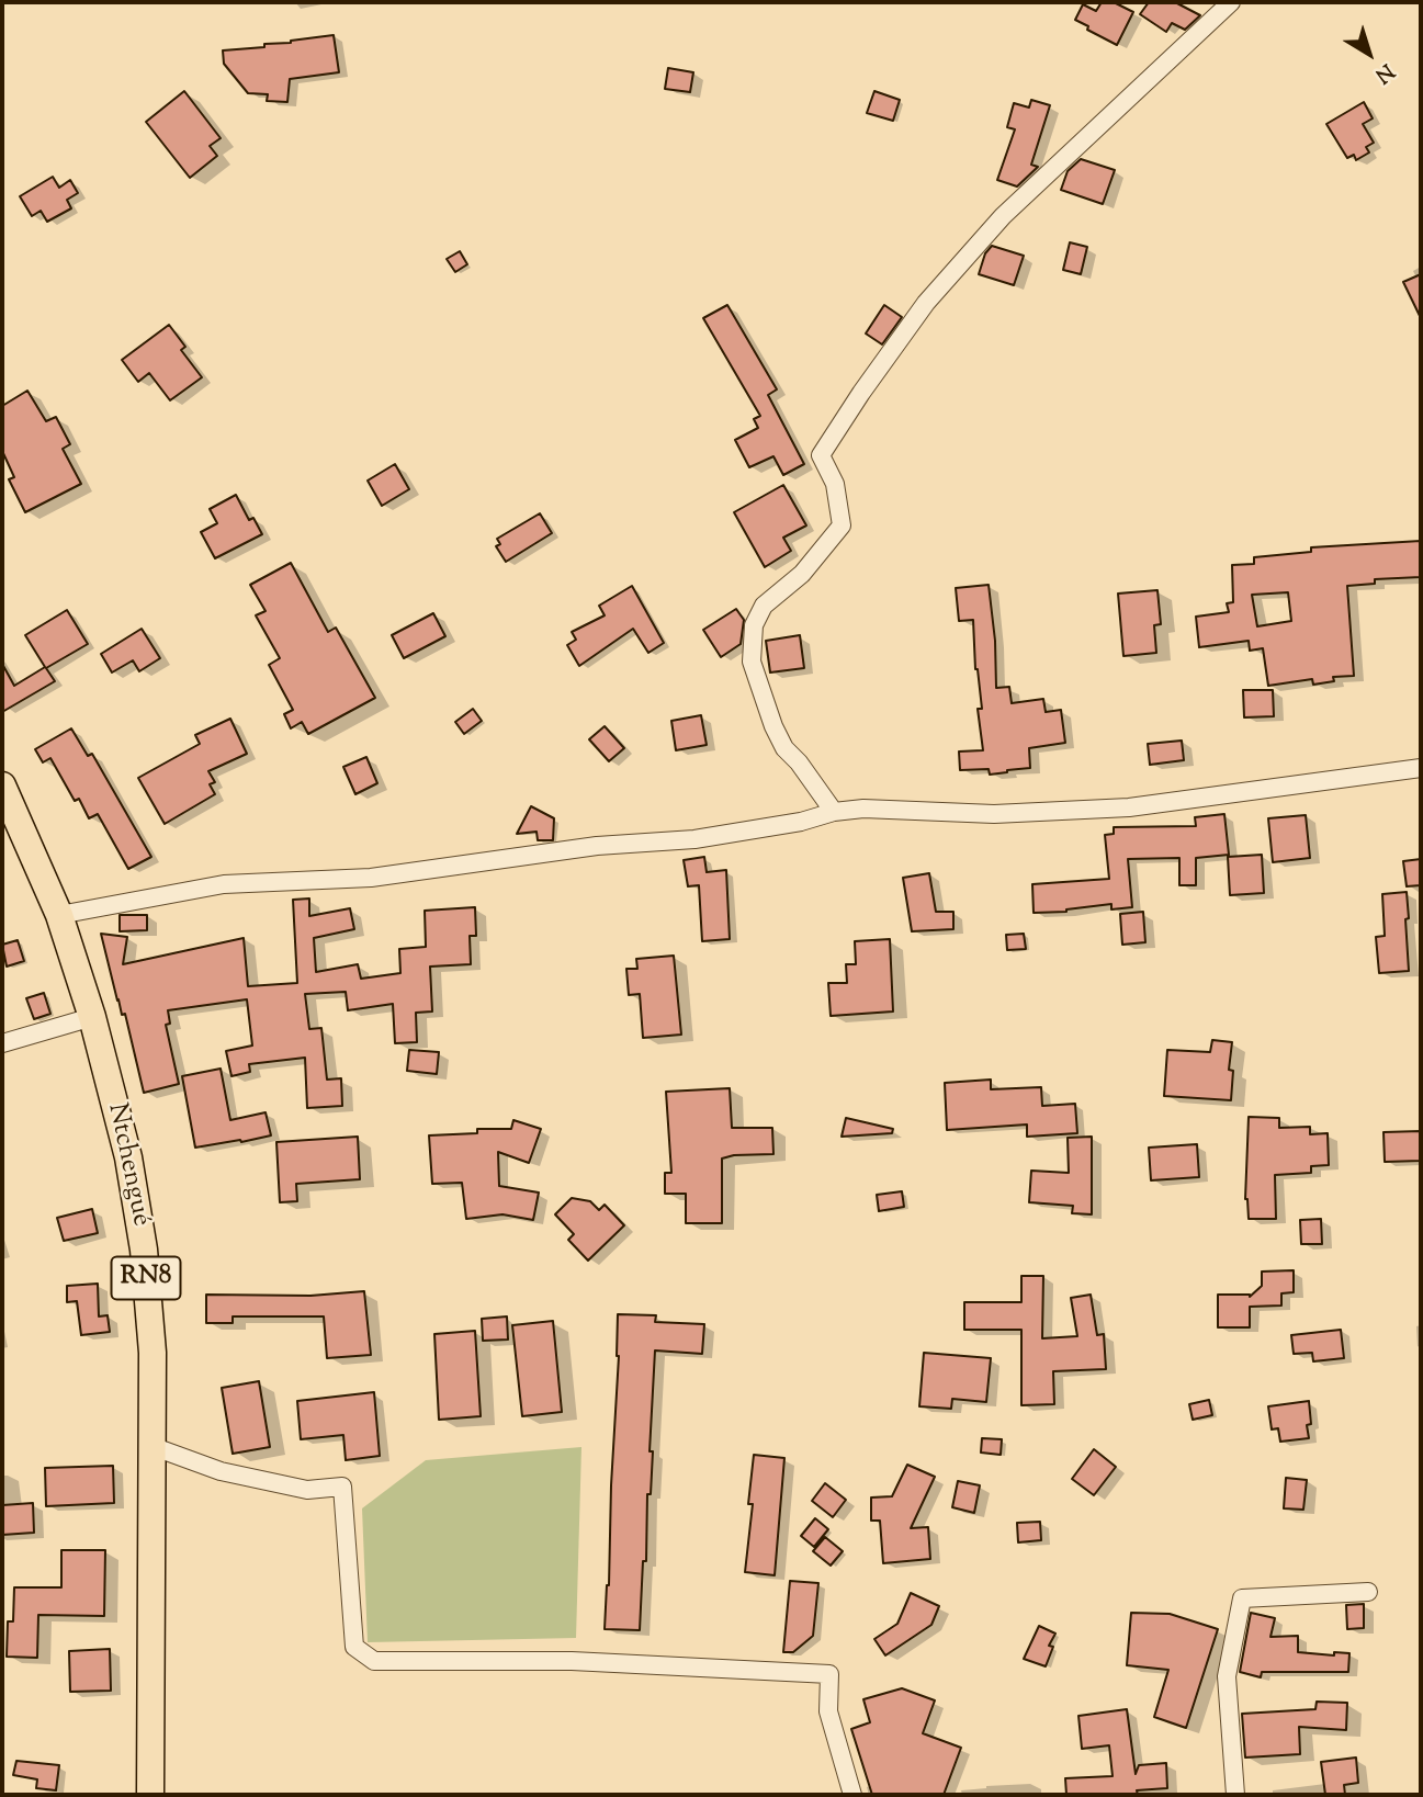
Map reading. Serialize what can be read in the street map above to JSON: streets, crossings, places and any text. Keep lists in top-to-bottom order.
{
  "streets": {
    "main road": ["Ntchengué", "RN8"]
  },
  "north": "bottom right"
}
